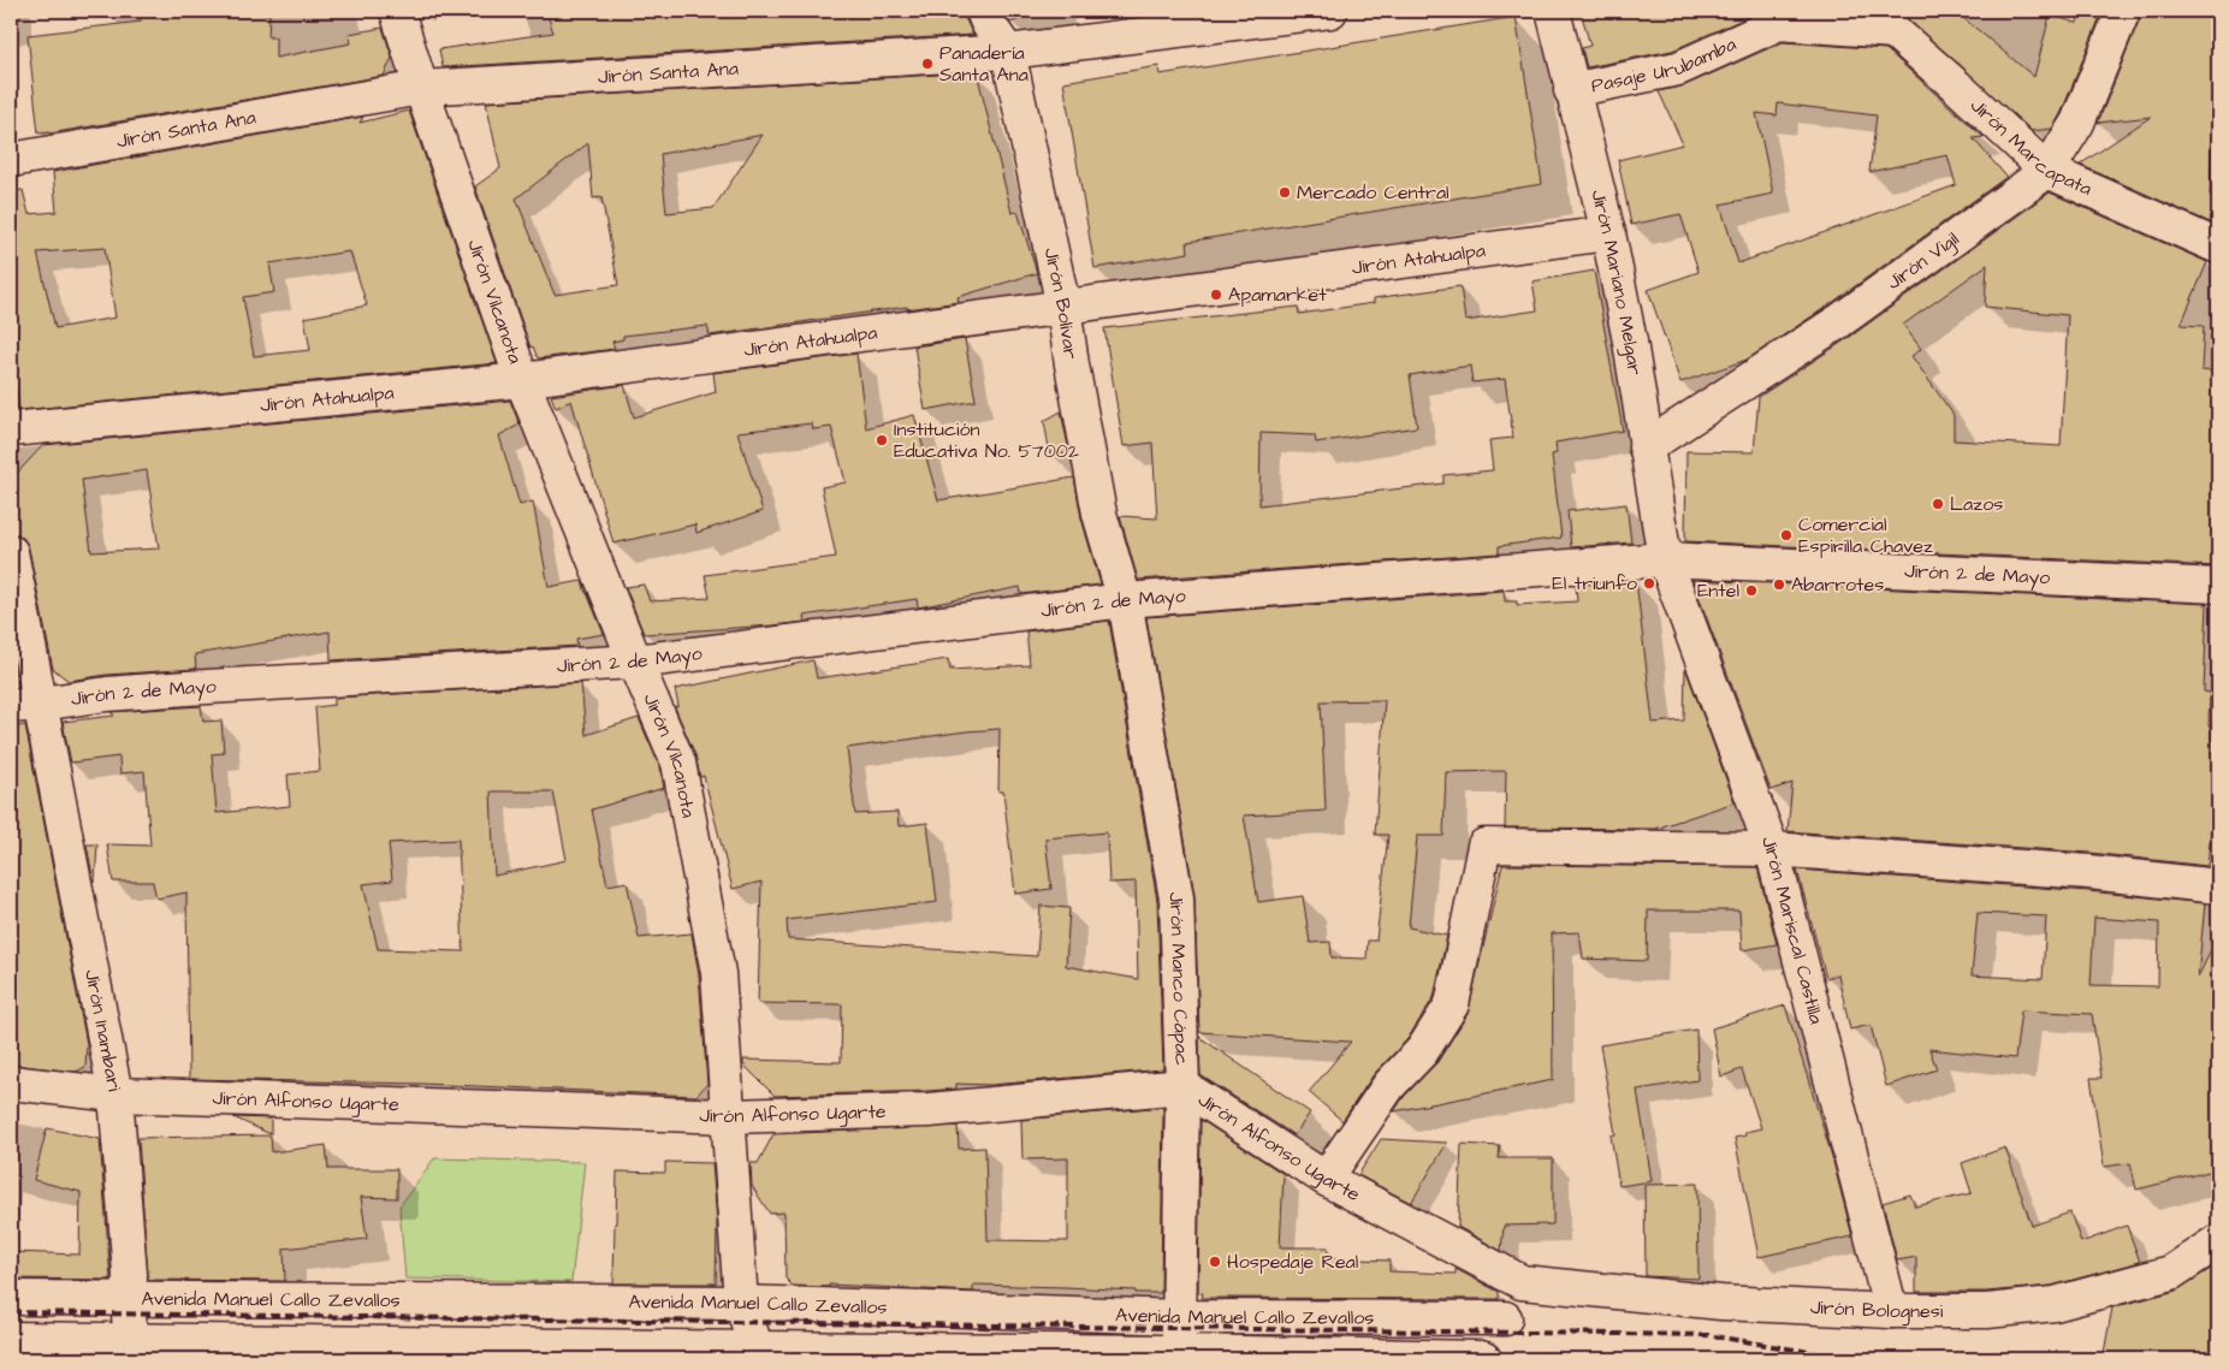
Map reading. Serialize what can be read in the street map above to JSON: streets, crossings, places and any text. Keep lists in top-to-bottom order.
{
  "streets": {
    "street": [
      "Pasaje Urubamba",
      "Jirón Santa Ana",
      "Jirón Marcapata",
      "Jirón Atahualpa",
      "Jirón Vigil",
      "Jirón Mariano Melgar",
      "Jirón Vilcanota",
      "Jirón Bolívar",
      "Jirón 2 de Mayo",
      "Jirón Mariscal Castilla",
      "Jirón Manco Cápac",
      "Jirón Inambari",
      "Jirón Alfonso Ugarte",
      "Avenida Manuel Callo Zevallos",
      "Jirón Bolognesi"
    ]
  },
  "crossings": [
    ["Pasaje Urubamba", "Jirón Marcapata"],
    ["Pasaje Urubamba", "Jirón Mariano Melgar"],
    ["Jirón Santa Ana", "Jirón Vilcanota"],
    ["Jirón Santa Ana", "Jirón Bolívar"],
    ["Jirón Marcapata", "Jirón Vigil"],
    ["Jirón Atahualpa", "Jirón Mariano Melgar"],
    ["Jirón Atahualpa", "Jirón Vilcanota"],
    ["Jirón Atahualpa", "Jirón Bolívar"],
    ["Jirón Vigil", "Jirón Mariano Melgar"],
    ["Jirón Mariano Melgar", "Jirón 2 de Mayo"],
    ["Jirón Mariano Melgar", "Jirón Mariscal Castilla"],
    ["Jirón Vilcanota", "Jirón 2 de Mayo"],
    ["Jirón Vilcanota", "Jirón Alfonso Ugarte"],
    ["Jirón Vilcanota", "Avenida Manuel Callo Zevallos"],
    ["Jirón Bolívar", "Jirón 2 de Mayo"],
    ["Jirón Bolívar", "Jirón Manco Cápac"],
    ["Jirón 2 de Mayo", "Jirón Mariscal Castilla"],
    ["Jirón 2 de Mayo", "Jirón Manco Cápac"],
    ["Jirón 2 de Mayo", "Jirón Inambari"],
    ["Jirón Mariscal Castilla", "Jirón Bolognesi"],
    ["Jirón Manco Cápac", "Jirón Alfonso Ugarte"],
    ["Jirón Manco Cápac", "Avenida Manuel Callo Zevallos"],
    ["Jirón Inambari", "Jirón Alfonso Ugarte"],
    ["Jirón Inambari", "Avenida Manuel Callo Zevallos"],
    ["Jirón Alfonso Ugarte", "Jirón Bolognesi"]
  ],
  "places": [
    "Panadería Santa Ana",
    "Mercado Central",
    "Apamarket",
    "Institución Educativa No. 57002",
    "Lazos",
    "Comercial Espirilla Chavez",
    "El triunfo",
    "Abarrotes",
    "Entel",
    "Hospedaje Real"
  ]
}
